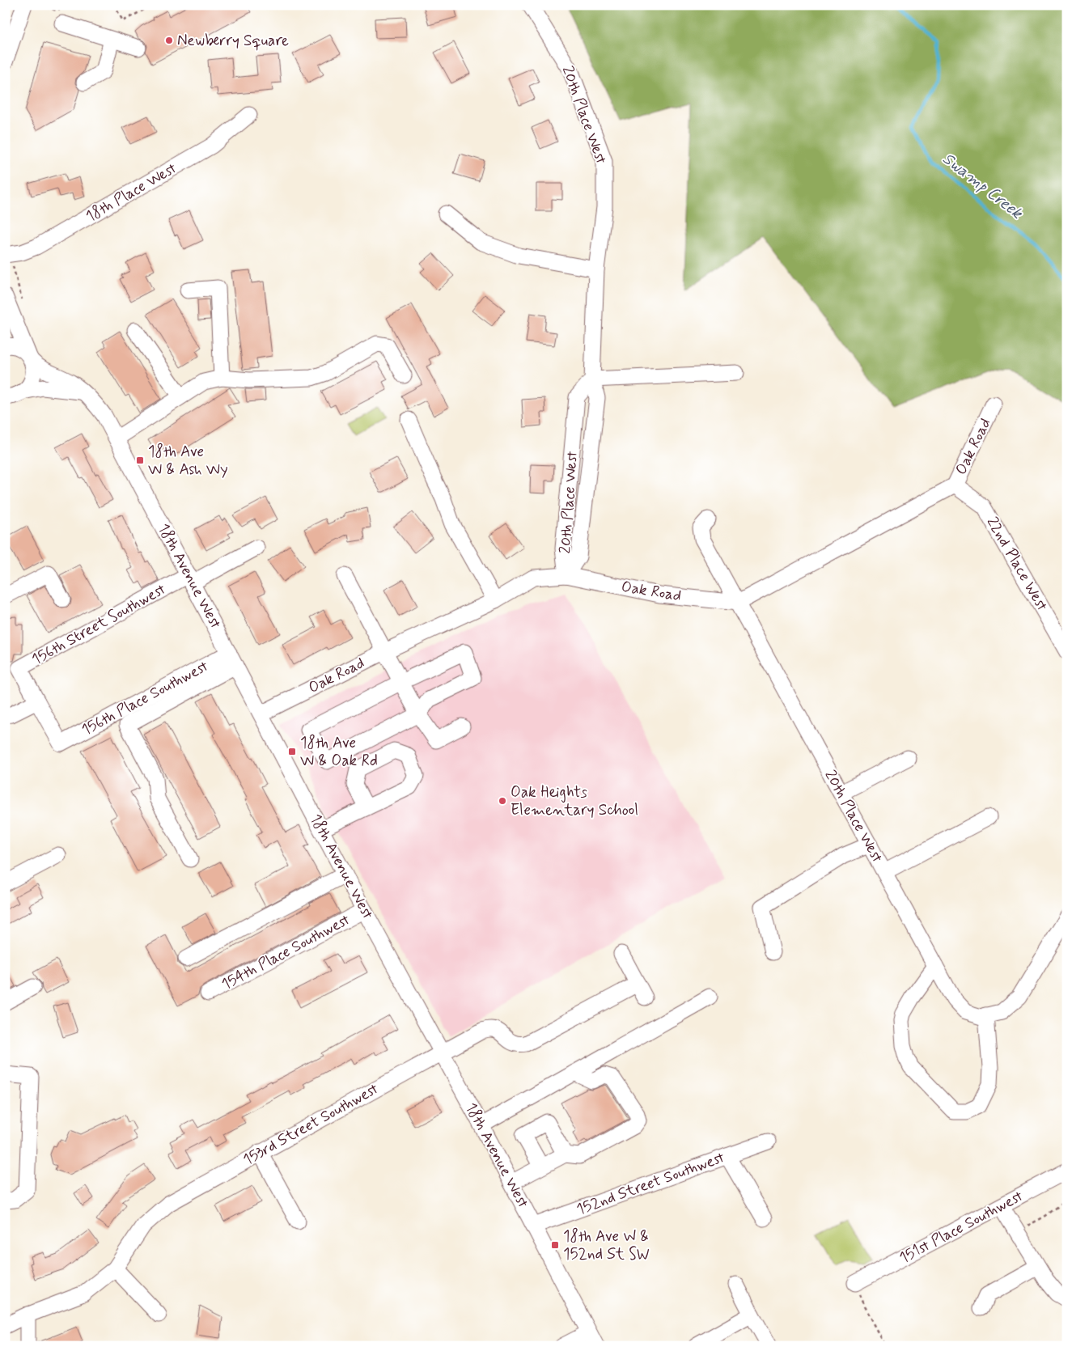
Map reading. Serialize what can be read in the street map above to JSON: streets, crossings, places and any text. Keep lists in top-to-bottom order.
{
  "streets": {
    "street": [
      "20th Place West",
      "18th Place West",
      "Oak Road",
      "22nd Place West",
      "18th Avenue West",
      "156th Street Southwest",
      "156th Place Southwest",
      "154th Place Southwest",
      "153rd Street Southwest",
      "152nd Street Southwest",
      "151st Place Southwest"
    ]
  },
  "crossings": [
    ["20th Place West", "Oak Road"],
    ["Oak Road", "22nd Place West"],
    ["Oak Road", "18th Avenue West"],
    ["18th Avenue West", "156th Street Southwest"],
    ["18th Avenue West", "156th Place Southwest"],
    ["18th Avenue West", "154th Place Southwest"],
    ["18th Avenue West", "153rd Street Southwest"],
    ["18th Avenue West", "152nd Street Southwest"],
    ["156th Street Southwest", "156th Place Southwest"]
  ],
  "water": ["Swamp Creek"],
  "places": {
    "other": ["Newberry Square", "Oak Heights Elementary School"],
    "transit": ["18th Ave W & Ash Wy", "18th Ave W & Oak Rd", "18th Ave W & 152nd St SW"]
  }
}
